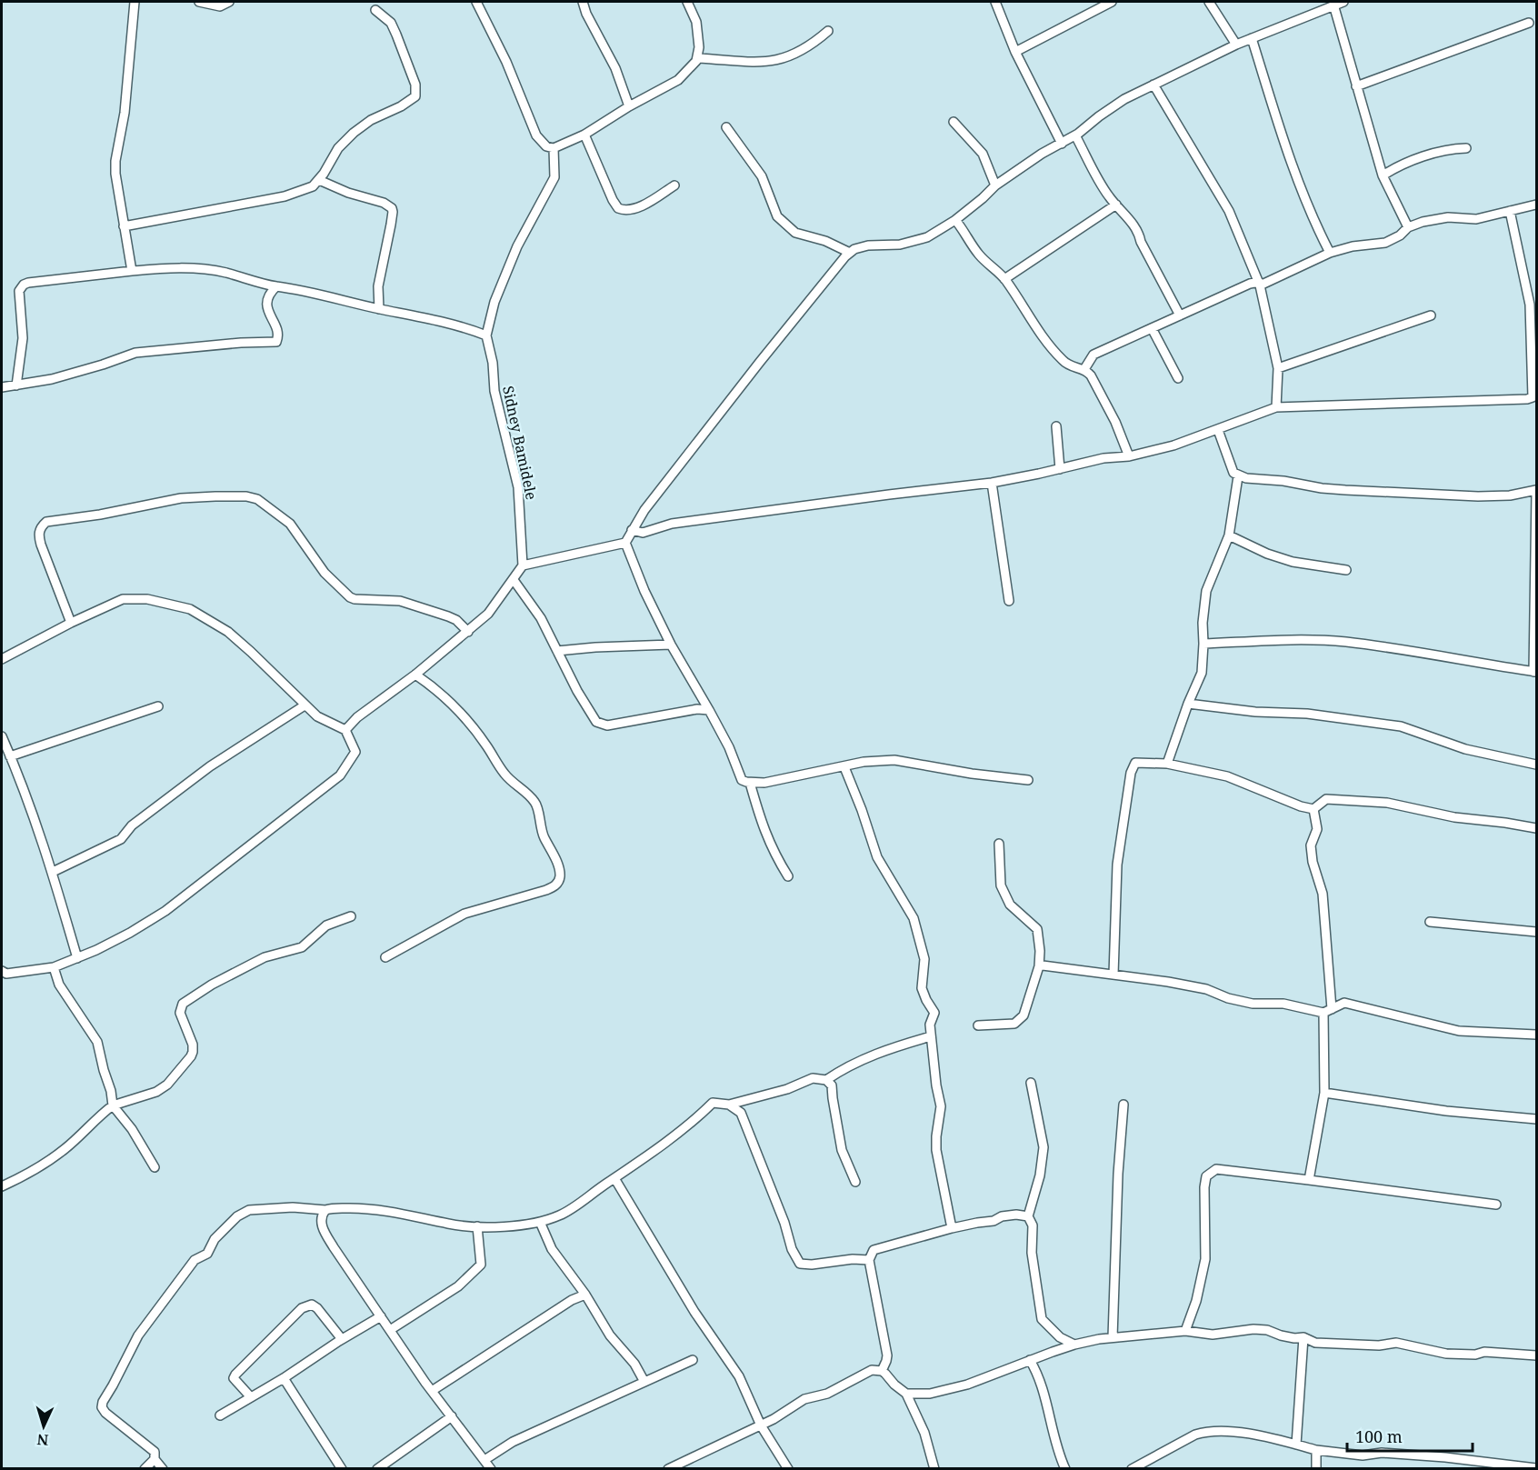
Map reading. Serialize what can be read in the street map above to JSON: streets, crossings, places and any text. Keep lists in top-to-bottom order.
{
  "streets": {
    "street": ["Sidney Bamidele"]
  },
  "scale_bar": "100 m",
  "north": "bottom"
}
